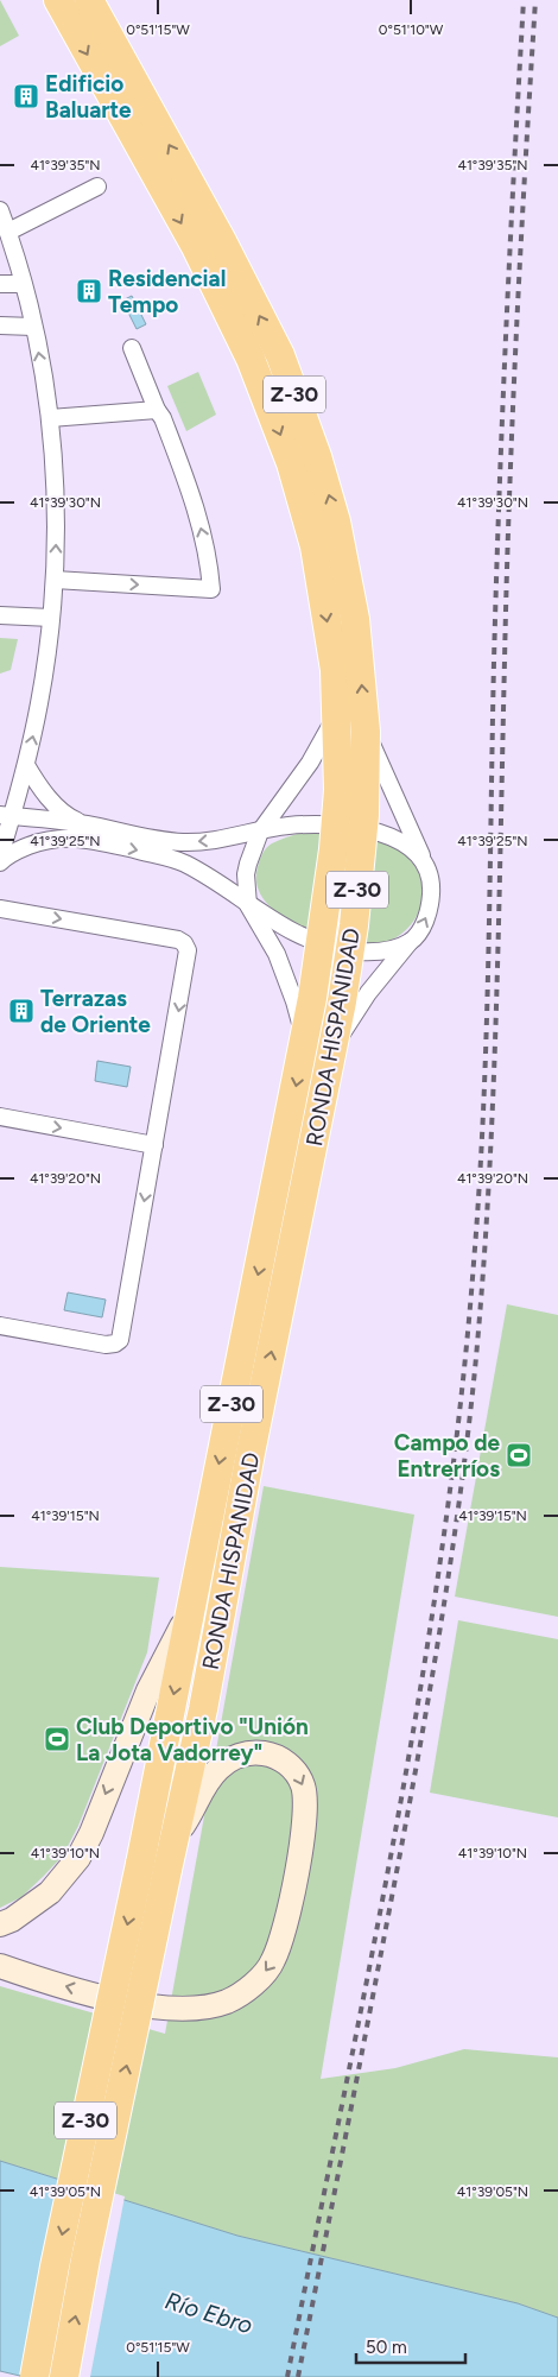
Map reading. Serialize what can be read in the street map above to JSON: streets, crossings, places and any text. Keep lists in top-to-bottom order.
{
  "streets": {
    "highway": ["Z-30", "RONDA HISPANIDAD"]
  },
  "water": ["Río Ebro"],
  "places": {
    "building": ["Edificio Baluarte", "Residencial Tempo", "Terrazas de Oriente"],
    "sports": ["Campo de Entrerríos", "Club Deportivo \"Unión La Jota Vadorrey\""]
  },
  "scale_bar": "50 m",
  "coordinates": [
    "0°51'15\"W",
    "0°51'10\"W",
    "41°39'35\"N",
    "41°39'30\"N",
    "41°39'25\"N",
    "41°39'20\"N",
    "41°39'15\"N",
    "41°39'10\"N",
    "41°39'05\"N"
  ]
}
